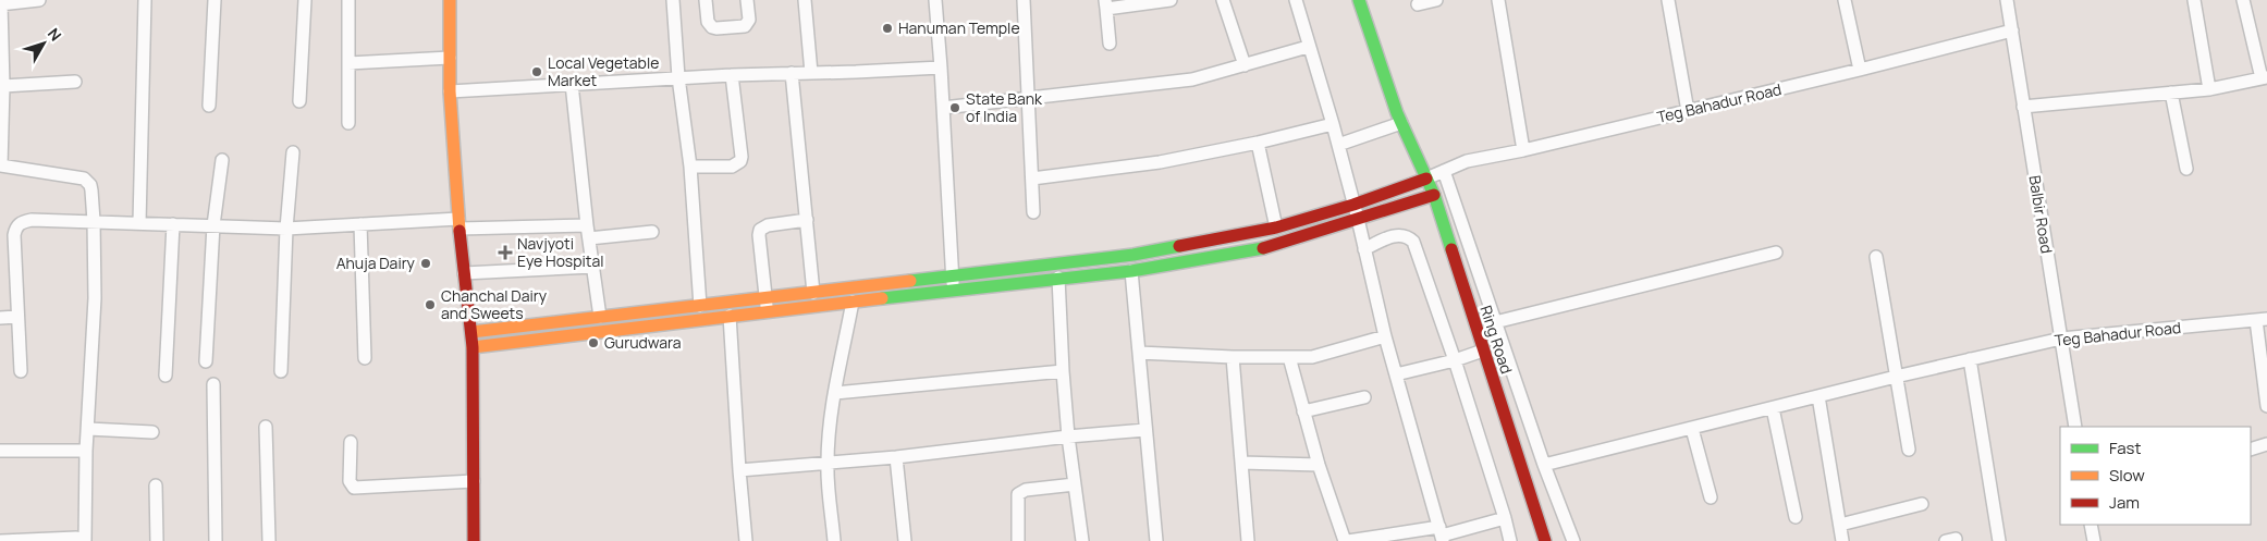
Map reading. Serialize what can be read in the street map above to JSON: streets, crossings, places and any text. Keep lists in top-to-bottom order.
{
  "streets": {
    "main road": ["Ring Road"],
    "street": ["Teg Bahadur Road", "Balbir Road"]
  },
  "crossings": [
    ["Teg Bahadur Road", "Balbir Road"],
    ["Teg Bahadur Road", "Ring Road"]
  ],
  "places": {
    "other": [
      "Hanuman Temple",
      "Local Vegetable Market",
      "State Bank of India",
      "Ahuja Dairy",
      "Chanchal Dairy and Sweets",
      "Gurudwara"
    ],
    "health": ["Navjyoti Eye Hospital"]
  },
  "legend": ["Fast", "Slow", "Jam"],
  "north": "top right"
}
